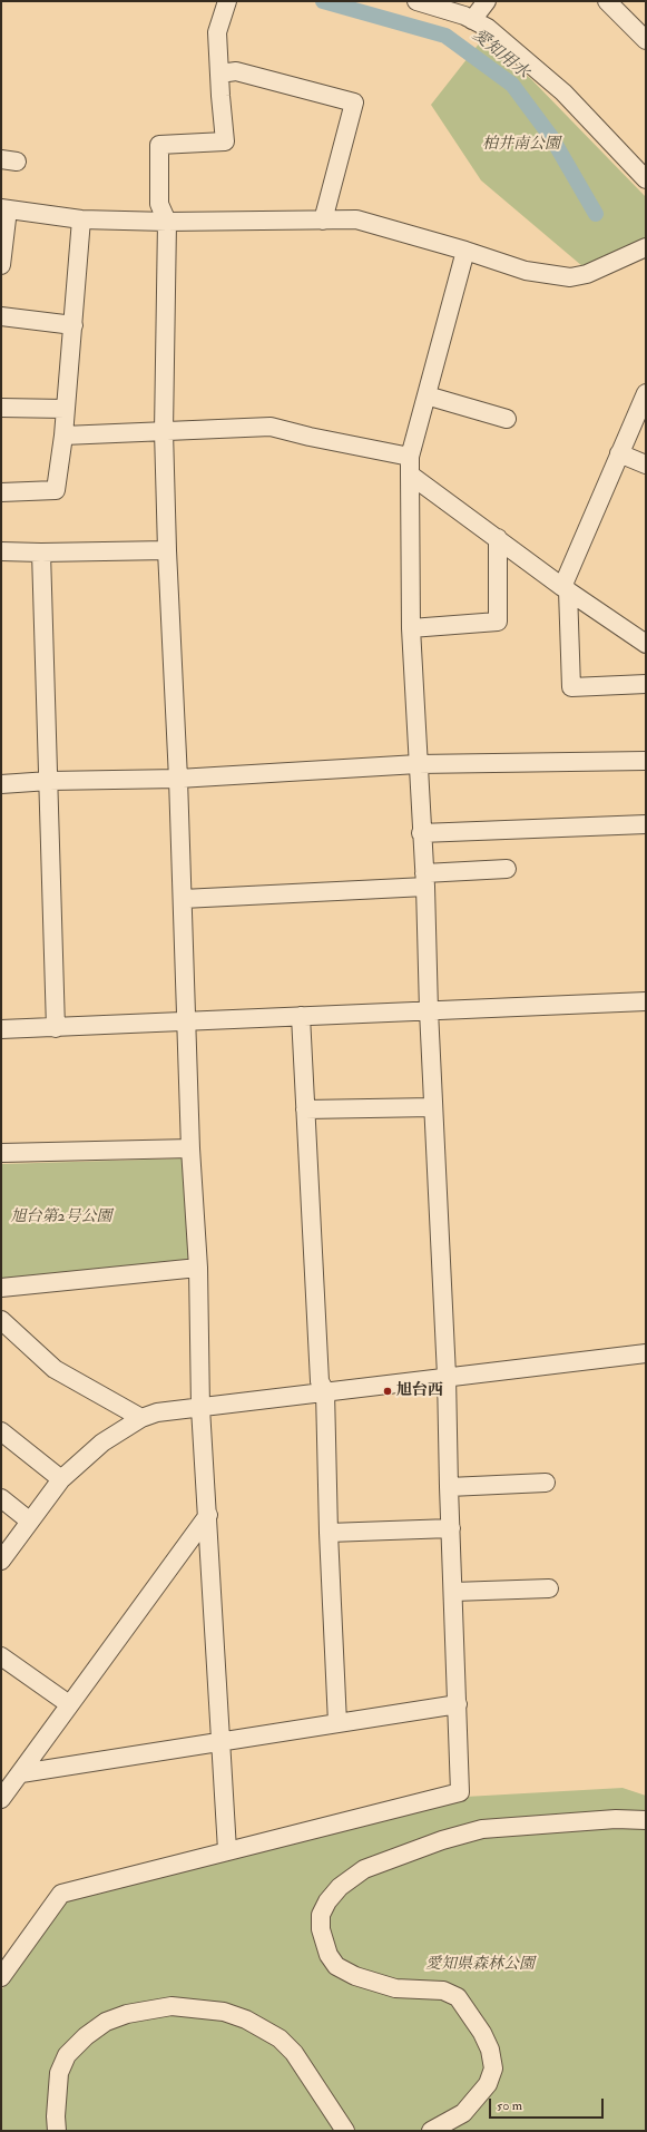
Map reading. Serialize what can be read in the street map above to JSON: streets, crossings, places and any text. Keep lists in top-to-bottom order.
{
  "water": ["愛知用水"],
  "parks": ["柏井南公園", "旭台第2号公園", "愛知県森林公園"],
  "places": ["旭台西"],
  "scale_bar": "50 m"
}
